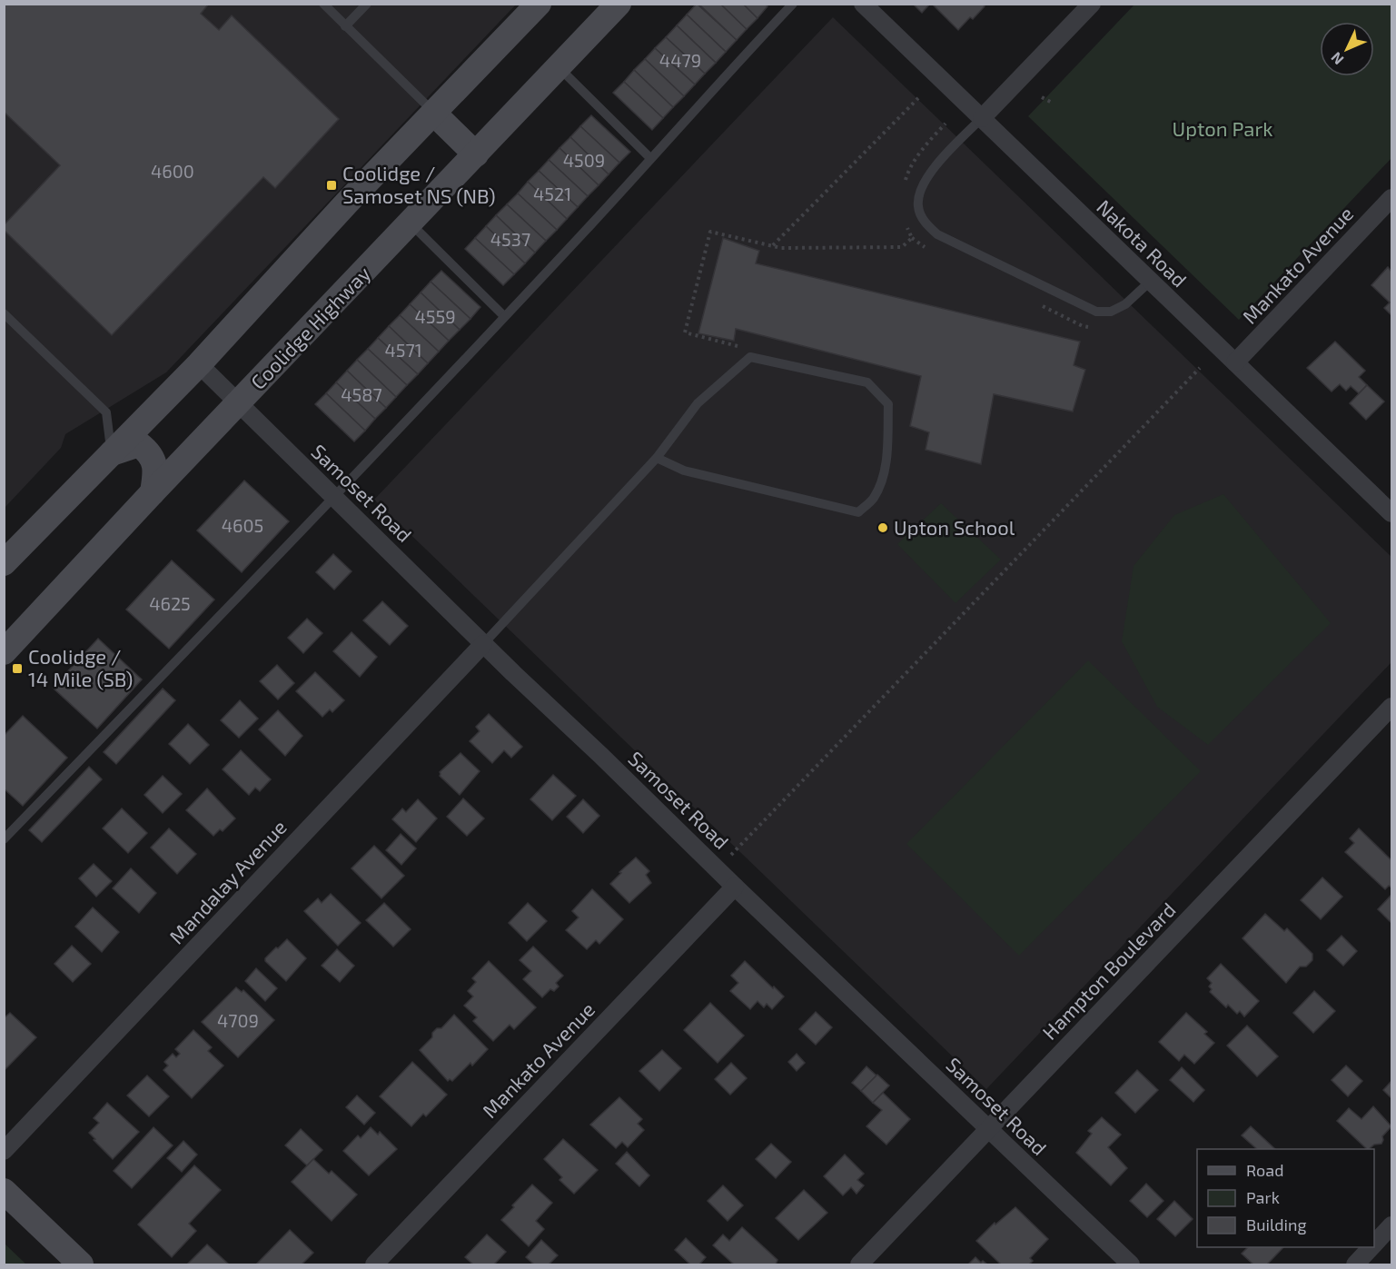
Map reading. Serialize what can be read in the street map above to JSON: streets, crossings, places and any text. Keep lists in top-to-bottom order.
{
  "streets": {
    "main road": ["Coolidge Highway"],
    "street": [
      "Nakota Road",
      "Mankato Avenue",
      "Samoset Road",
      "Mandalay Avenue",
      "Hampton Boulevard"
    ]
  },
  "crossings": [
    ["Nakota Road", "Mankato Avenue"],
    ["Mankato Avenue", "Samoset Road"],
    ["Coolidge Highway", "Samoset Road"],
    ["Samoset Road", "Mandalay Avenue"],
    ["Samoset Road", "Hampton Boulevard"]
  ],
  "parks": ["Upton Park"],
  "places": {
    "transit": ["Coolidge / Samoset NS (NB)", "Coolidge / 14 Mile (SB)"],
    "other": ["Upton School"]
  },
  "house_numbers": [
    "4479",
    "4509",
    "4600",
    "4521",
    "4537",
    "4559",
    "4571",
    "4587",
    "4605",
    "4625",
    "4709"
  ],
  "legend": ["Road", "Park", "Building"],
  "north": "bottom left"
}
